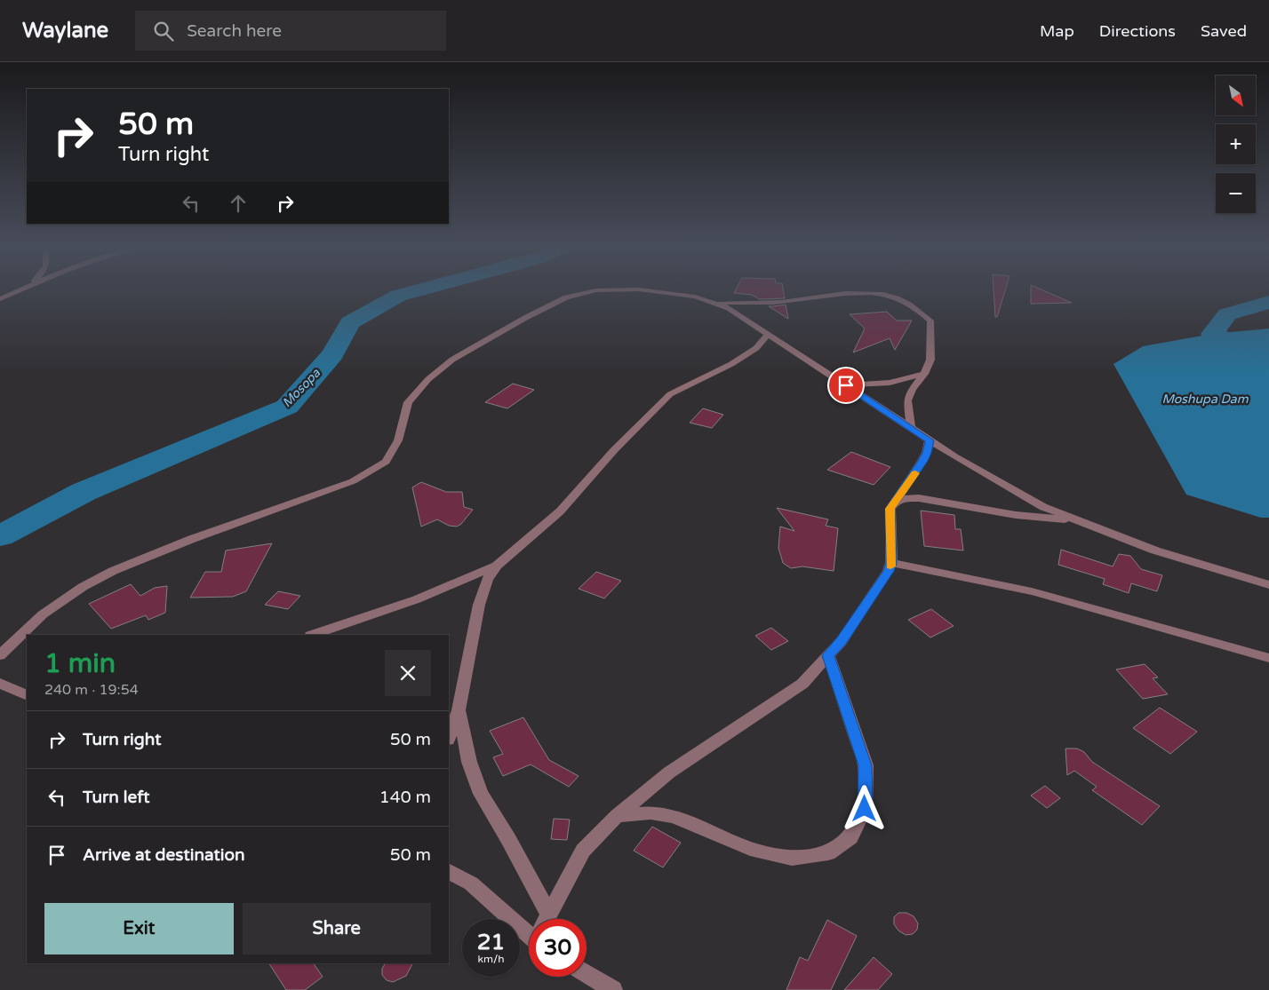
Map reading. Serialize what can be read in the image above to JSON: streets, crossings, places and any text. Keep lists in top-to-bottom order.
{
  "water": ["Mosopa", "Moshupa Dam"],
  "north": "bottom right",
  "page": {
    "header": "Waylane",
    "search": "Search here",
    "nav": ["Map", "Directions", "Saved"],
    "map_buttons": ["+", "−"],
    "turn": ["50 m", "Turn right"],
    "heading": ["1 min", "240 m · 19:54"],
    "list": [
      {
        "name": "Turn right",
        "value": "50 m"
      },
      {
        "name": "Turn left",
        "value": "140 m"
      },
      {
        "name": "Arrive at destination",
        "value": "50 m"
      }
    ],
    "buttons": ["Exit", "Share"],
    "speed": "21 km/h",
    "limit": "30"
  }
}
